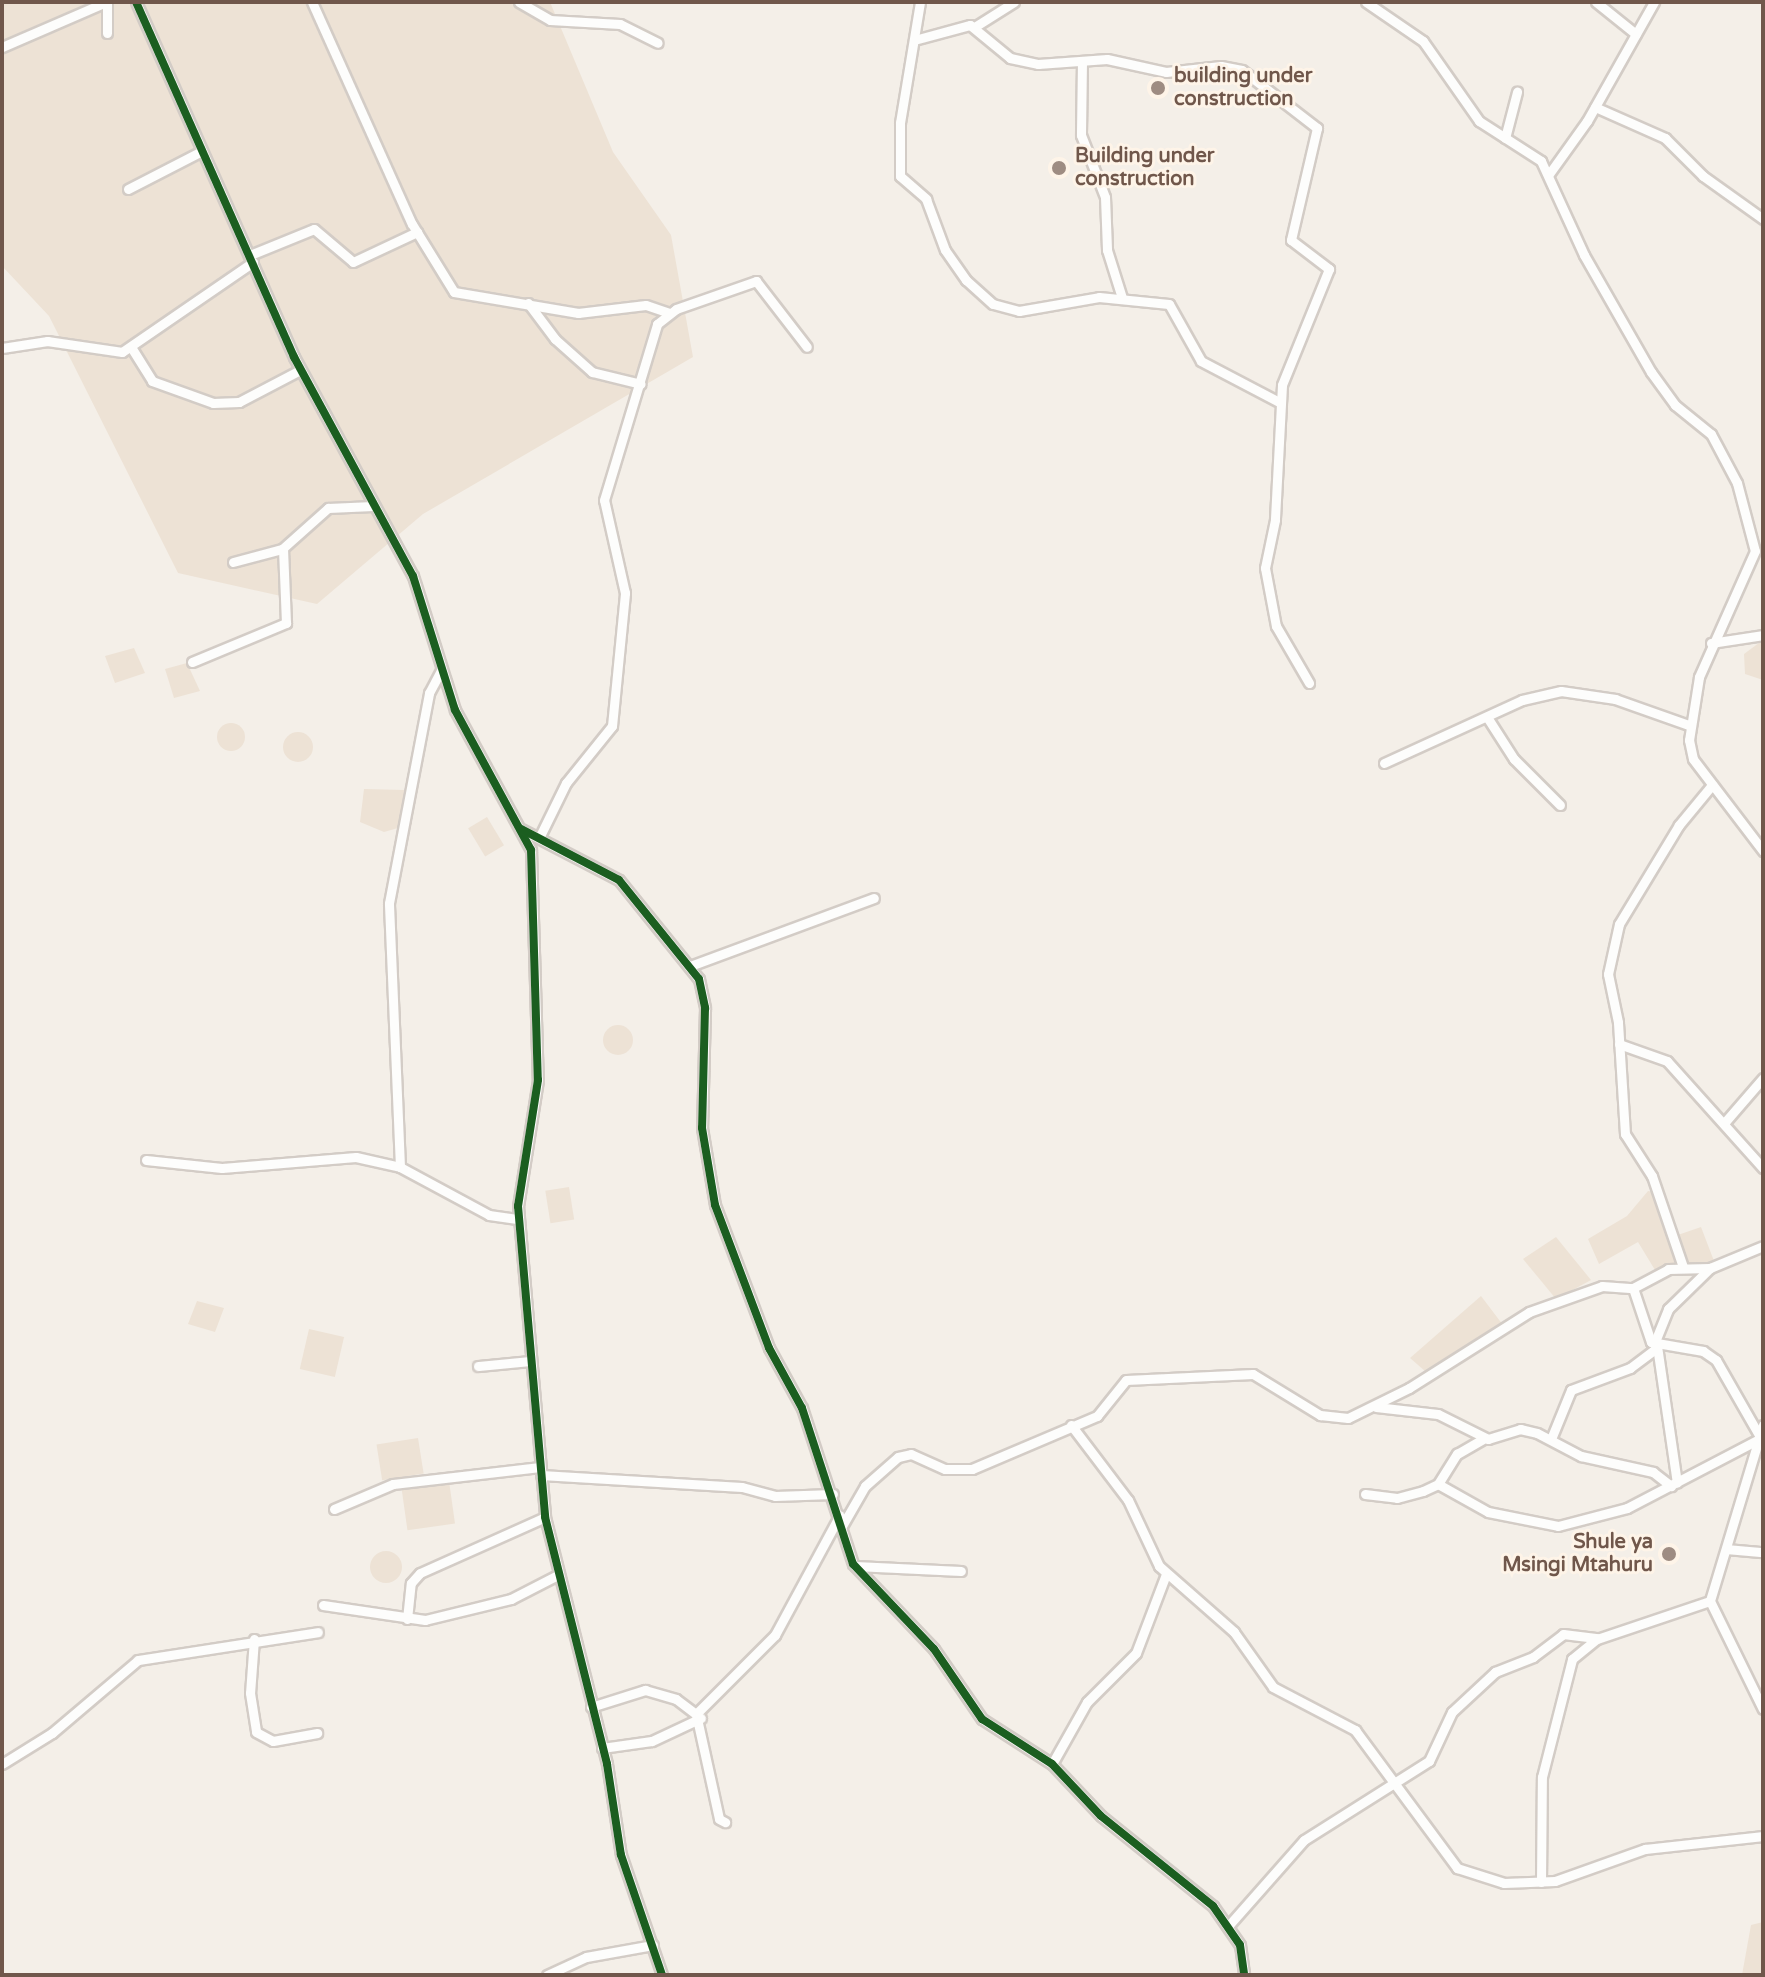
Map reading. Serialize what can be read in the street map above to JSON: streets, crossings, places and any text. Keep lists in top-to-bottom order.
{
  "places": ["building under construction", "Building under construction", "Shule ya Msingi Mtahuru"]
}
